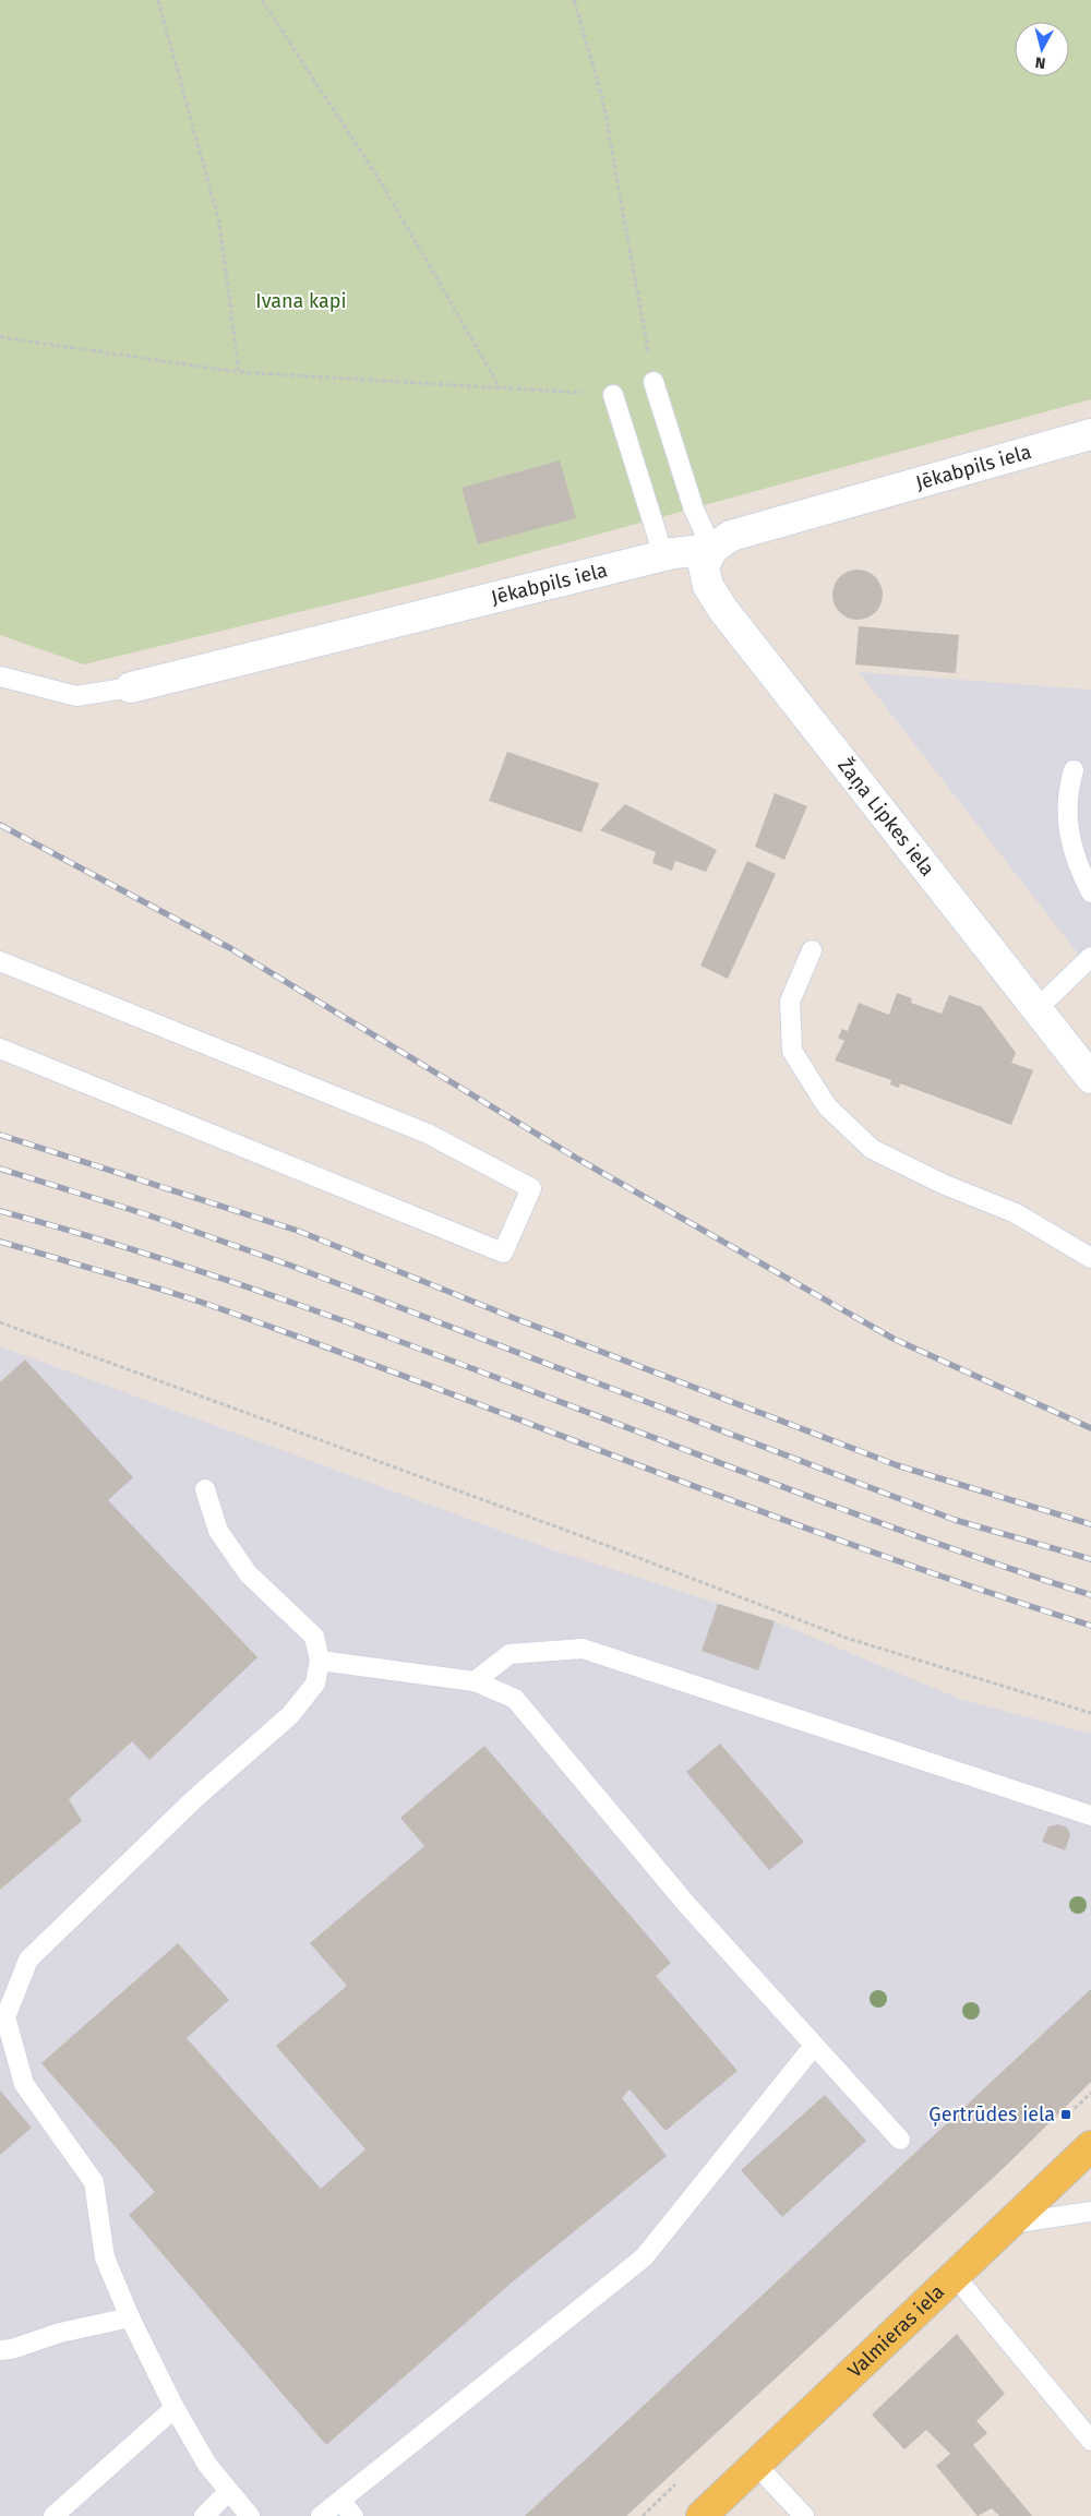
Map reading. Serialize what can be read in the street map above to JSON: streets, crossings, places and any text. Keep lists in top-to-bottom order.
{
  "streets": {
    "main road": ["Valmieras iela"],
    "street": ["Jēkabpils iela", "Žaņa Lipkes iela"]
  },
  "crossings": [
    ["Jēkabpils iela", "Žaņa Lipkes iela"]
  ],
  "parks": ["Ivana kapi"],
  "places": {
    "transit": ["Ģertrūdes iela"]
  },
  "north": "bottom"
}
